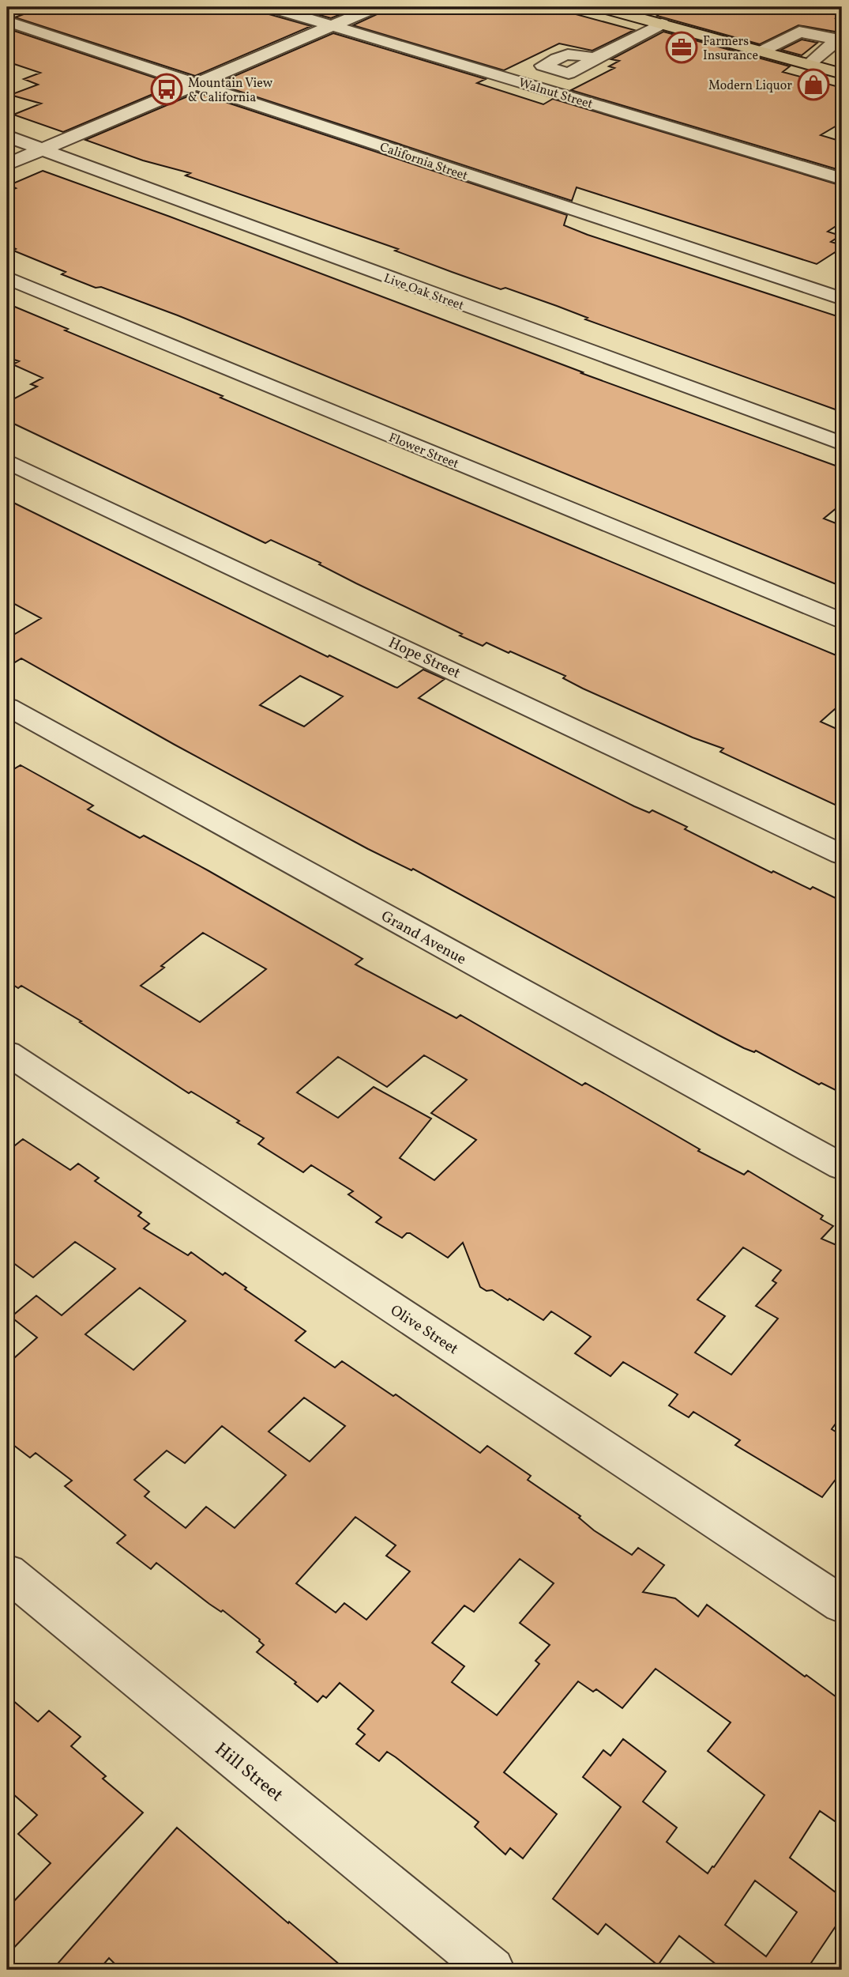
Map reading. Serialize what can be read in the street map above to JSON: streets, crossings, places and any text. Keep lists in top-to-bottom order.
{
  "streets": {
    "street": [
      "Walnut Street",
      "California Street",
      "Live Oak Street",
      "Flower Street",
      "Hope Street",
      "Grand Avenue",
      "Olive Street",
      "Hill Street"
    ]
  },
  "places": {
    "office": ["Farmers Insurance"],
    "shop": ["Modern Liquor"],
    "bus stop": ["Mountain View & California"]
  }
}
